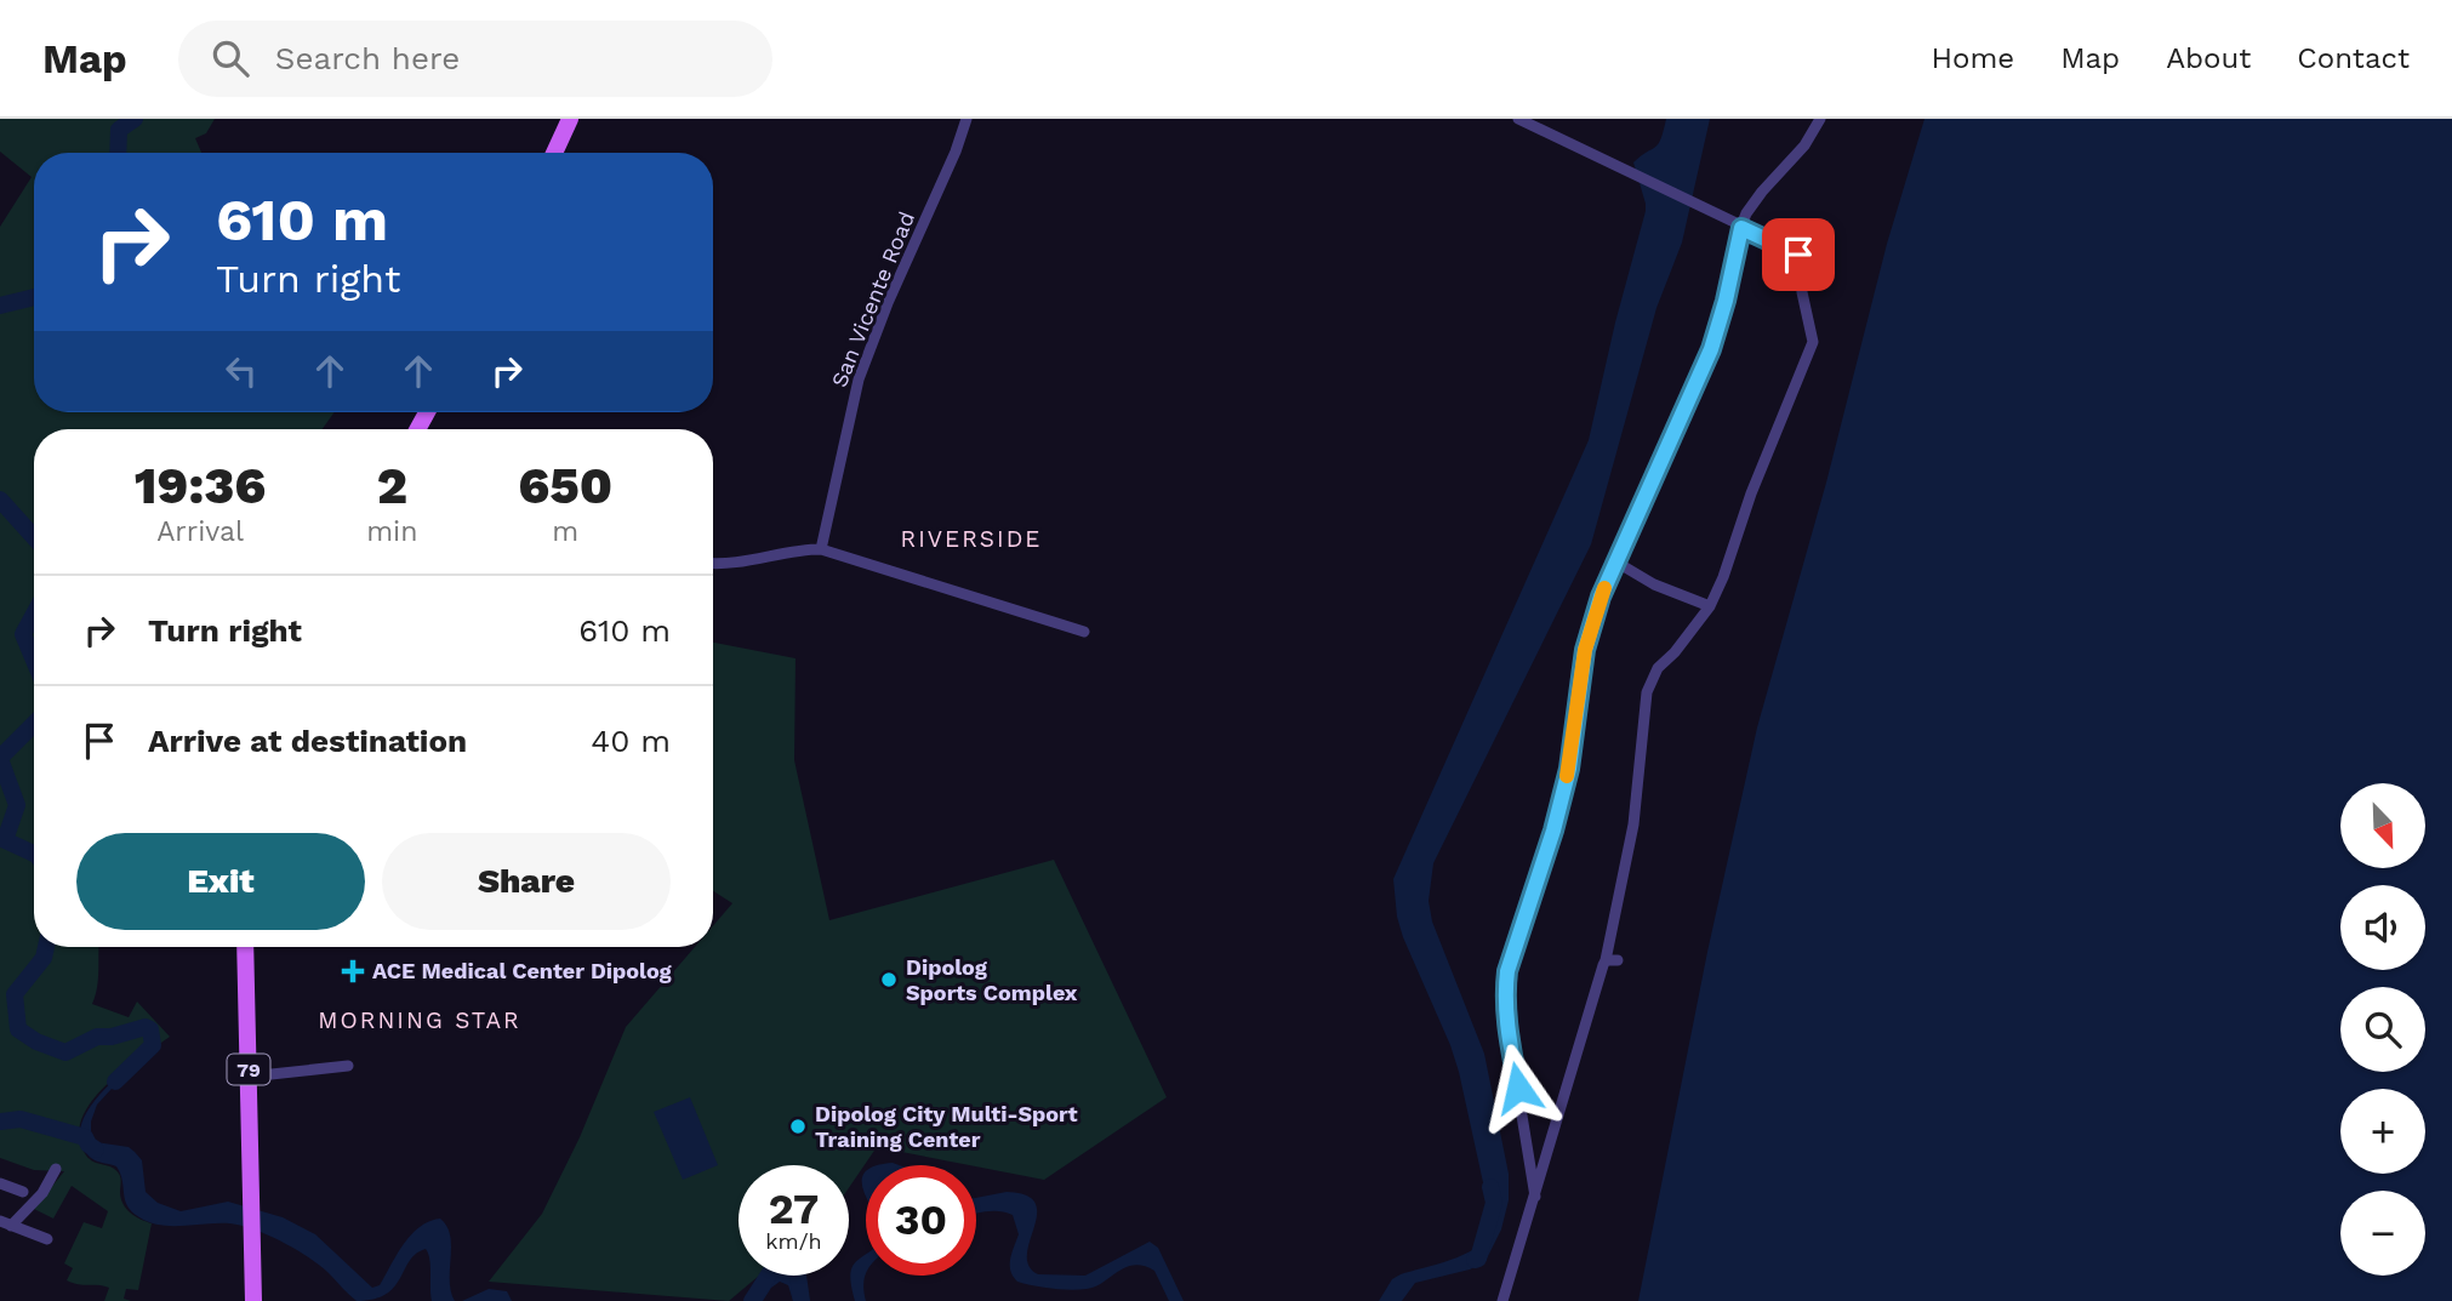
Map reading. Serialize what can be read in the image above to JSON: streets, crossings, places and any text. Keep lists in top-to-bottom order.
{
  "streets": {
    "main road": ["79"],
    "street": ["San Vicente Road"]
  },
  "districts": ["RIVERSIDE", "MORNING STAR"],
  "places": {
    "health": ["ACE Medical Center Dipolog"],
    "other": ["Dipolog Sports Complex", "Dipolog City Multi-Sport Training Center"]
  },
  "north": "bottom right",
  "page": {
    "header": "Map",
    "search": "Search here",
    "nav": [
      "Home",
      "Map",
      "About",
      "Contact"
    ],
    "turn": ["610 m", "Turn right"],
    "eta": [
      "19:36",
      "Arrival",
      "2",
      "min",
      "650",
      "m"
    ],
    "list": [
      {
        "name": "Turn right",
        "value": "610 m"
      },
      {
        "name": "Arrive at destination",
        "value": "40 m"
      }
    ],
    "map_buttons": ["+", "−"],
    "buttons": ["Exit", "Share"],
    "speed": "27 km/h",
    "limit": "30"
  }
}
